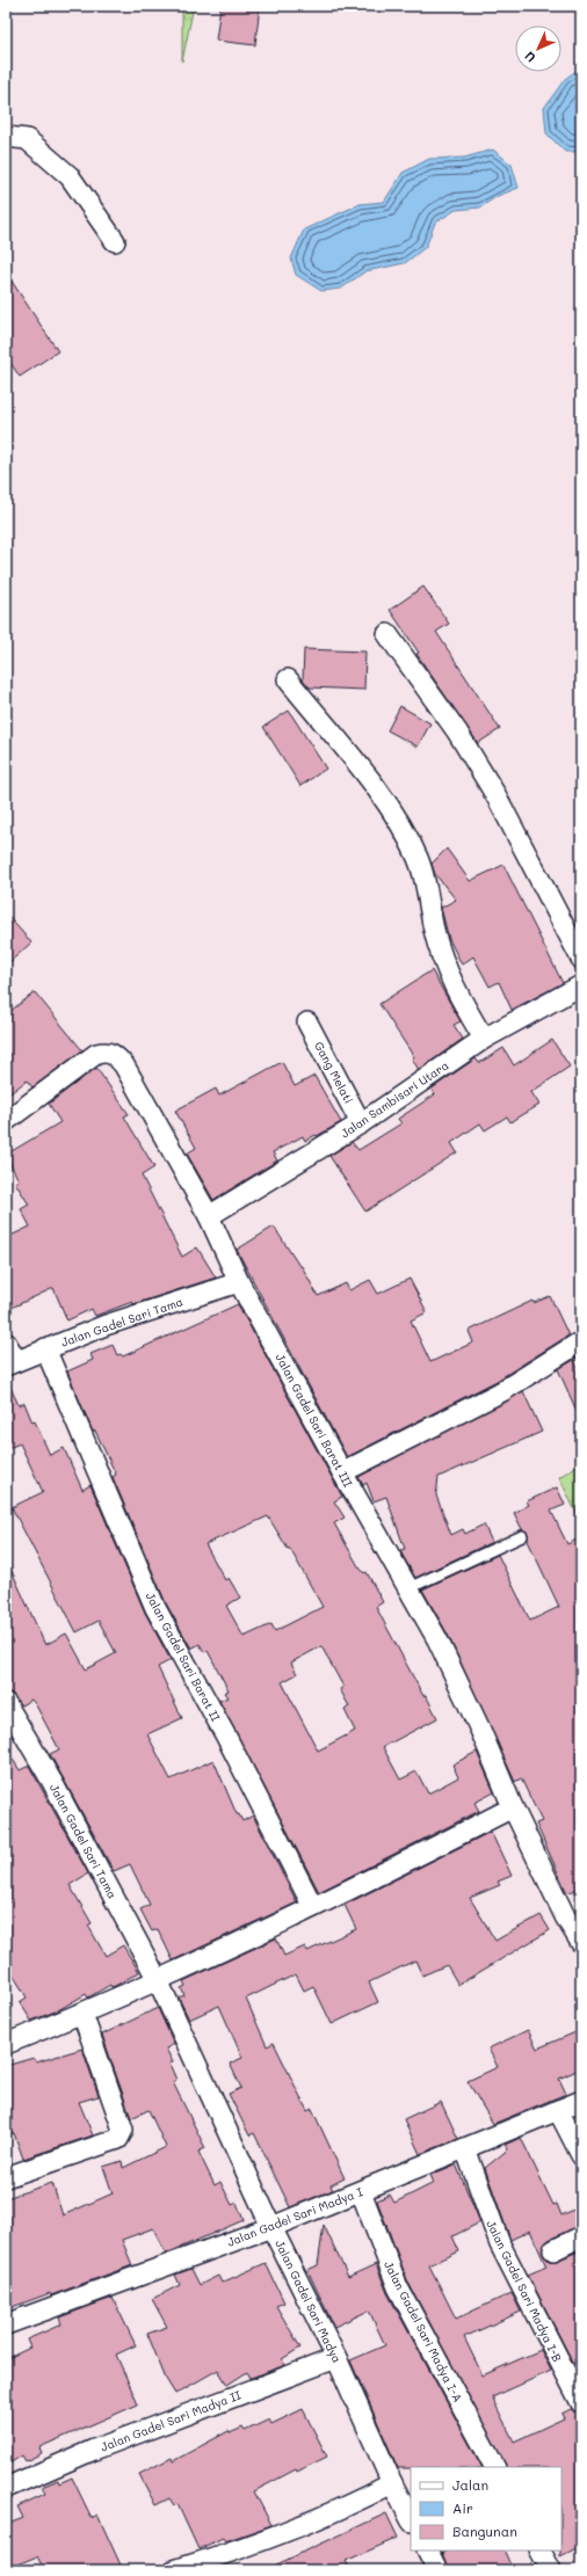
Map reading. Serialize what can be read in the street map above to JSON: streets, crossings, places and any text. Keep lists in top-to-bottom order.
{
  "streets": {
    "street": [
      "Gang Melati",
      "Jalan Sambisari Utara",
      "Jalan Gadel Sari Tama",
      "Jalan Gadel Sari Barat III",
      "Jalan Gadel Sari Barat II",
      "Jalan Gadel Sari Madya I",
      "Jalan Gadel Sari Madya I-B",
      "Jalan Gadel Sari Madya",
      "Jalan Gadel Sari Madya I-A",
      "Jalan Gadel Sari Madya II"
    ]
  },
  "crossings": [
    ["Gang Melati", "Jalan Sambisari Utara"],
    ["Jalan Sambisari Utara", "Jalan Gadel Sari Barat III"],
    ["Jalan Gadel Sari Tama", "Jalan Gadel Sari Barat III"],
    ["Jalan Gadel Sari Tama", "Jalan Gadel Sari Barat II"],
    ["Jalan Gadel Sari Tama", "Jalan Gadel Sari Madya"],
    ["Jalan Gadel Sari Madya I", "Jalan Gadel Sari Madya I-B"],
    ["Jalan Gadel Sari Madya I", "Jalan Gadel Sari Madya"],
    ["Jalan Gadel Sari Madya I", "Jalan Gadel Sari Madya I-A"],
    ["Jalan Gadel Sari Madya", "Jalan Gadel Sari Madya II"]
  ],
  "legend": ["Jalan", "Air", "Bangunan"],
  "north": "bottom left"
}
